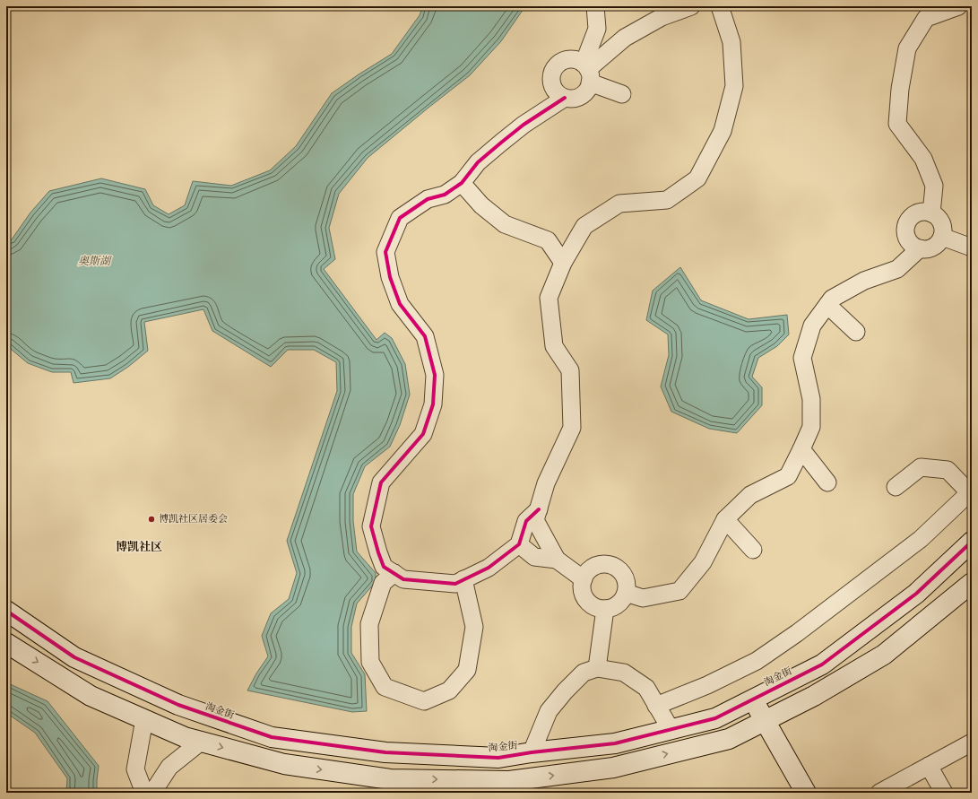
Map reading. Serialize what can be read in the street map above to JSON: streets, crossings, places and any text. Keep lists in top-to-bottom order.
{
  "streets": {
    "street": ["淘金街"]
  },
  "districts": ["博凯社区"],
  "water": ["奥斯湖"],
  "places": ["博凯社区居委会"]
}
